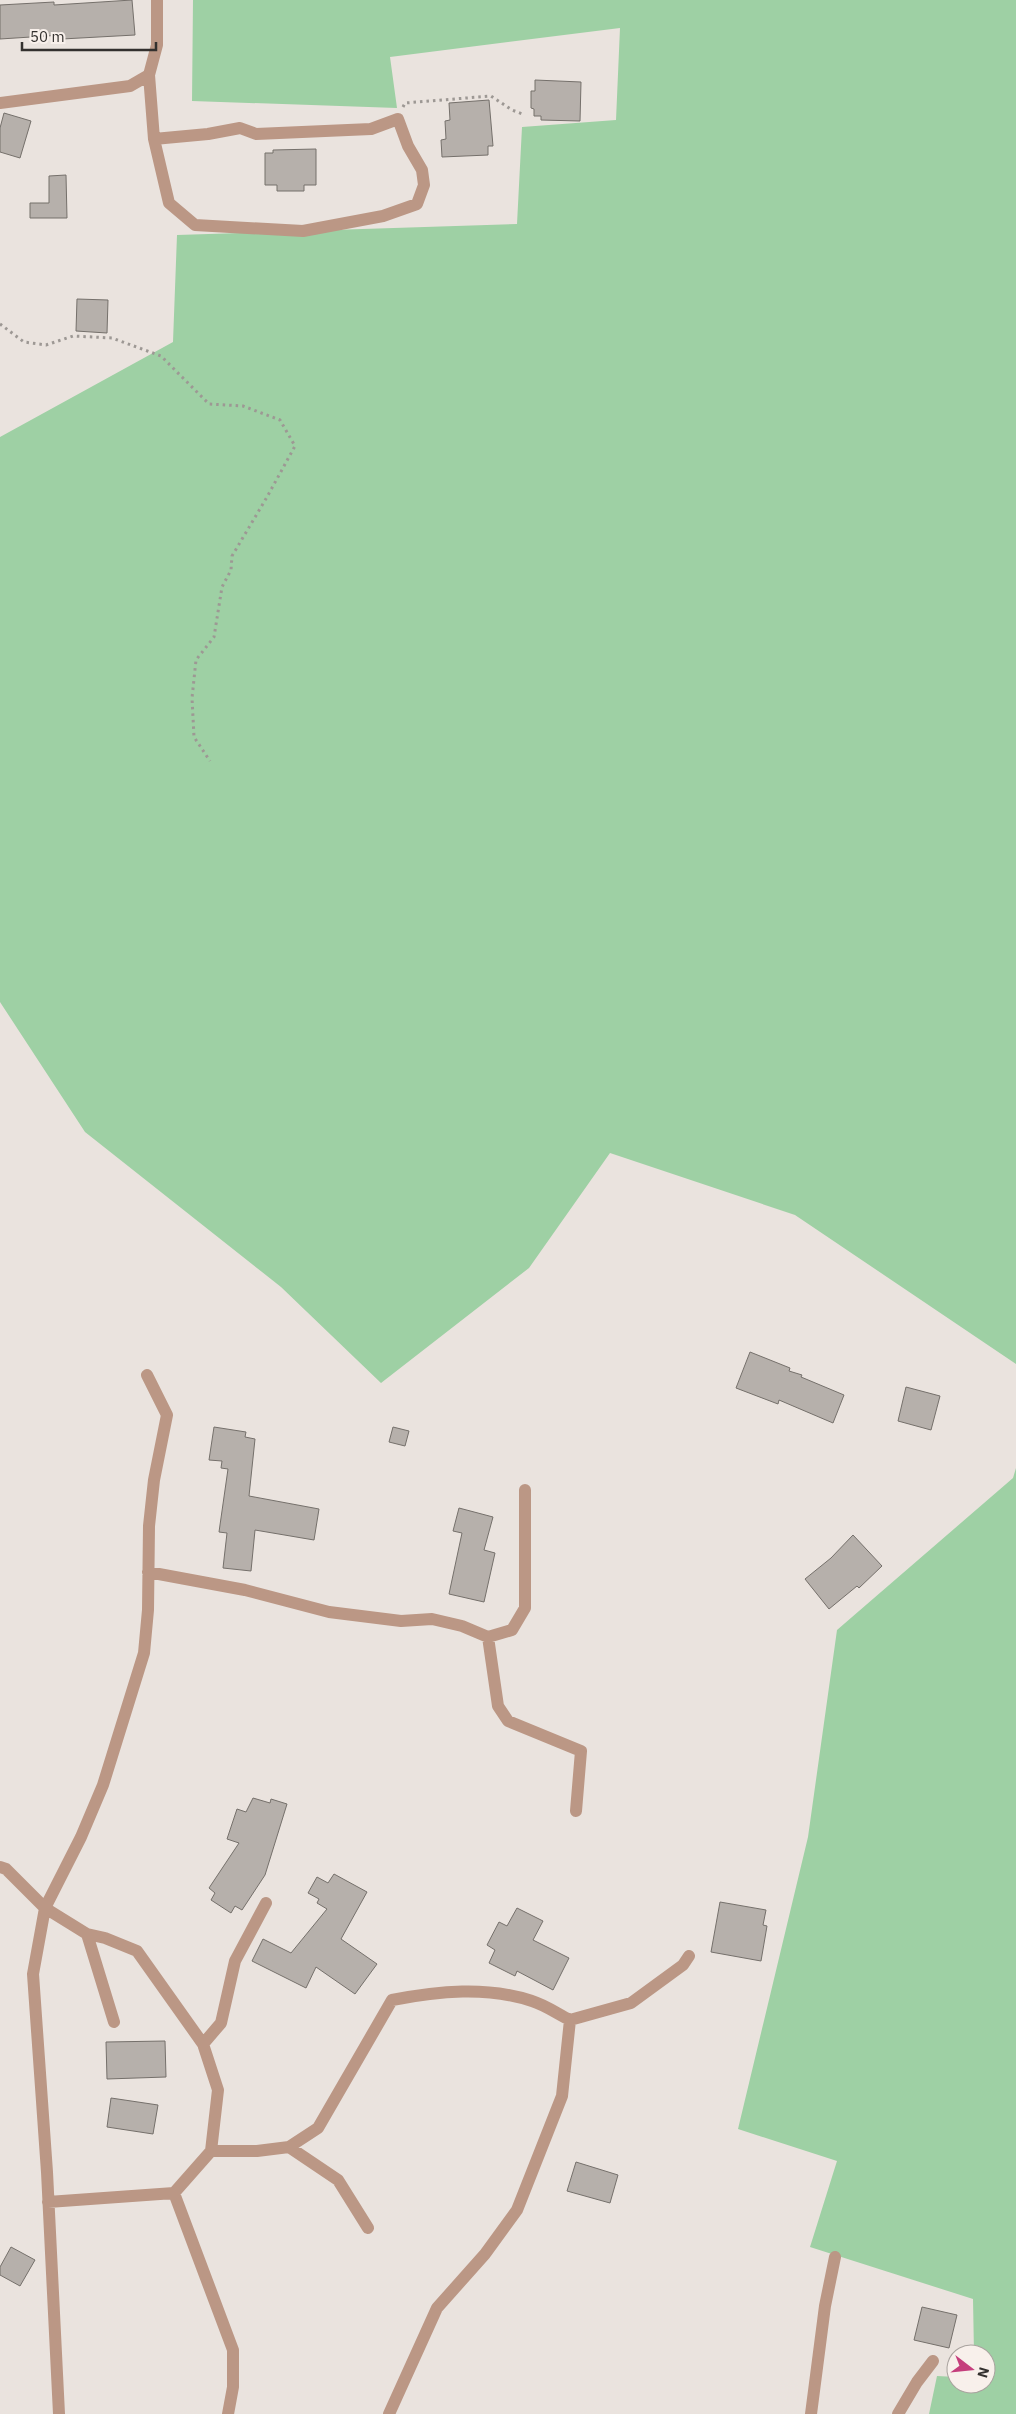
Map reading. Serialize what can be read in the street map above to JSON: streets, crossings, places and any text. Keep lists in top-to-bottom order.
{
  "scale_bar": "50 m",
  "north": "right"
}
